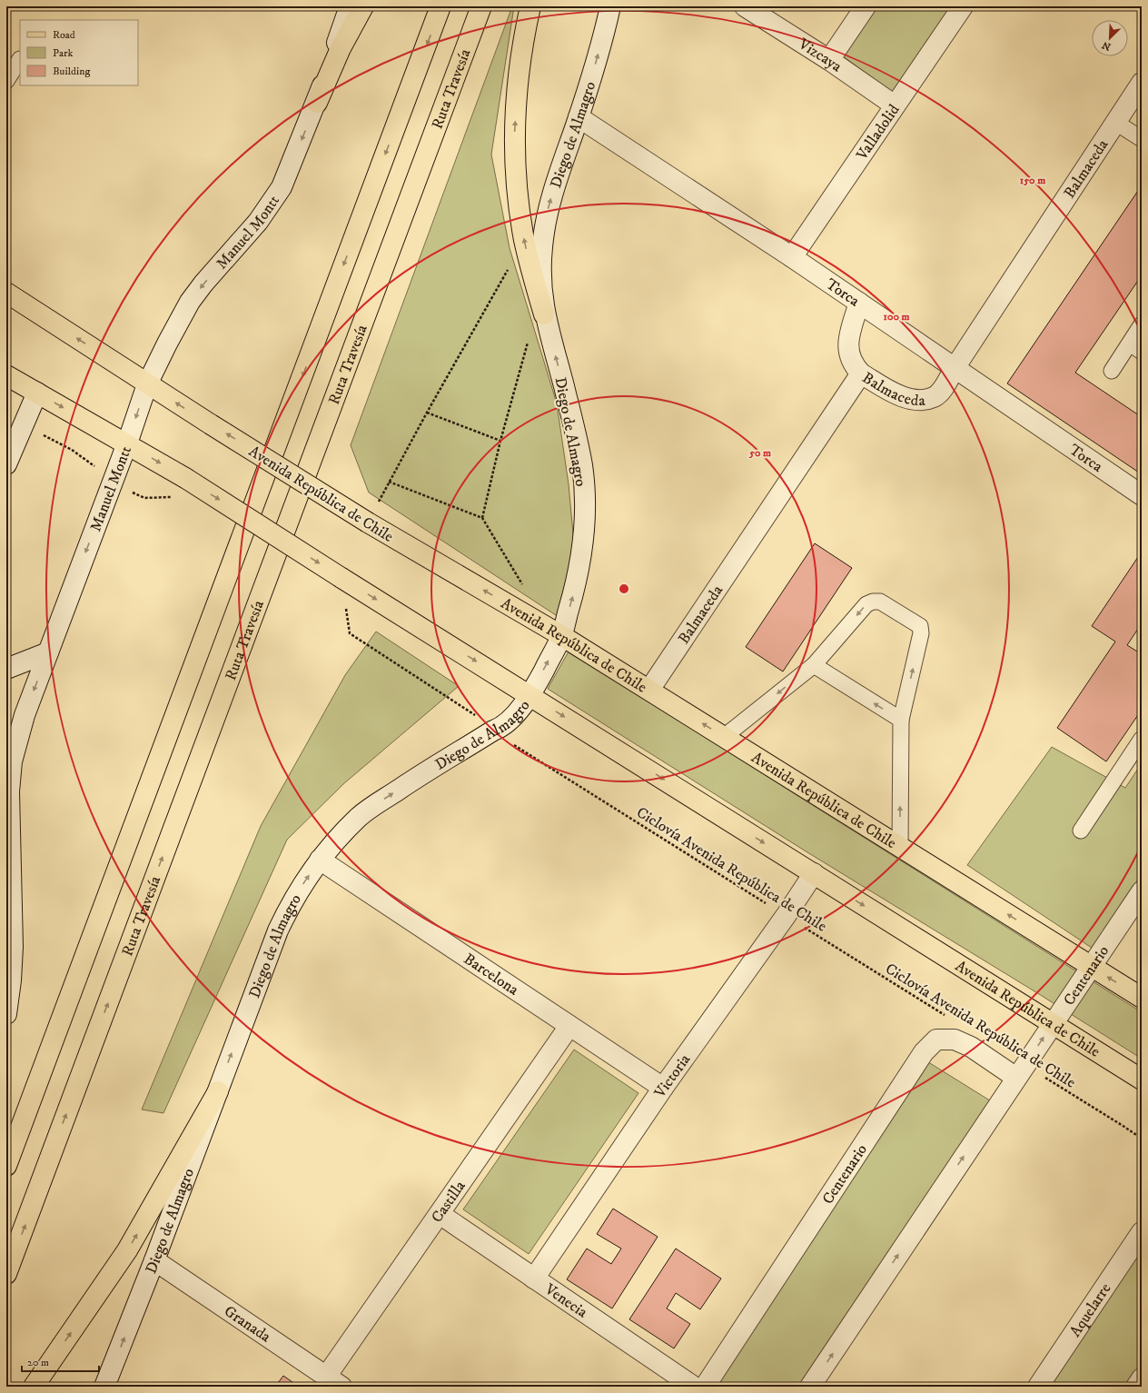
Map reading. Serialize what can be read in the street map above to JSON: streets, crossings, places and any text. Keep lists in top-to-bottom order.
{
  "streets": {
    "main road": ["Ruta Travesía", "Avenida República de Chile"],
    "street": [
      "Vizcaya",
      "Valladolid",
      "Diego de Almagro",
      "Balmaceda",
      "Manuel Montt",
      "Torca",
      "Barcelona",
      "Centenario",
      "Victoria",
      "Castilla",
      "Venecia",
      "Aquelarre",
      "Granada"
    ],
    "path": ["Ciclovía Avenida República de Chile"]
  },
  "crossings": [
    ["Vizcaya", "Valladolid"],
    ["Valladolid", "Torca"],
    ["Diego de Almagro", "Torca"],
    ["Diego de Almagro", "Avenida República de Chile"],
    ["Diego de Almagro", "Ciclovía Avenida República de Chile"],
    ["Diego de Almagro", "Barcelona"],
    ["Diego de Almagro", "Granada"],
    ["Balmaceda", "Torca"],
    ["Balmaceda", "Avenida República de Chile"],
    ["Manuel Montt", "Avenida República de Chile"],
    ["Avenida República de Chile", "Centenario"],
    ["Avenida República de Chile", "Victoria"],
    ["Ciclovía Avenida República de Chile", "Centenario"],
    ["Ciclovía Avenida República de Chile", "Victoria"],
    ["Barcelona", "Victoria"],
    ["Barcelona", "Castilla"],
    ["Victoria", "Venecia"],
    ["Castilla", "Venecia"],
    ["Castilla", "Granada"]
  ],
  "one_way": ["Diego de Almagro", "Manuel Montt", "Centenario"],
  "legend": ["Road", "Park", "Building"],
  "scale_bar": "20 m",
  "north": "bottom left",
  "rings": ["150 m", "100 m", "50 m"]
}
